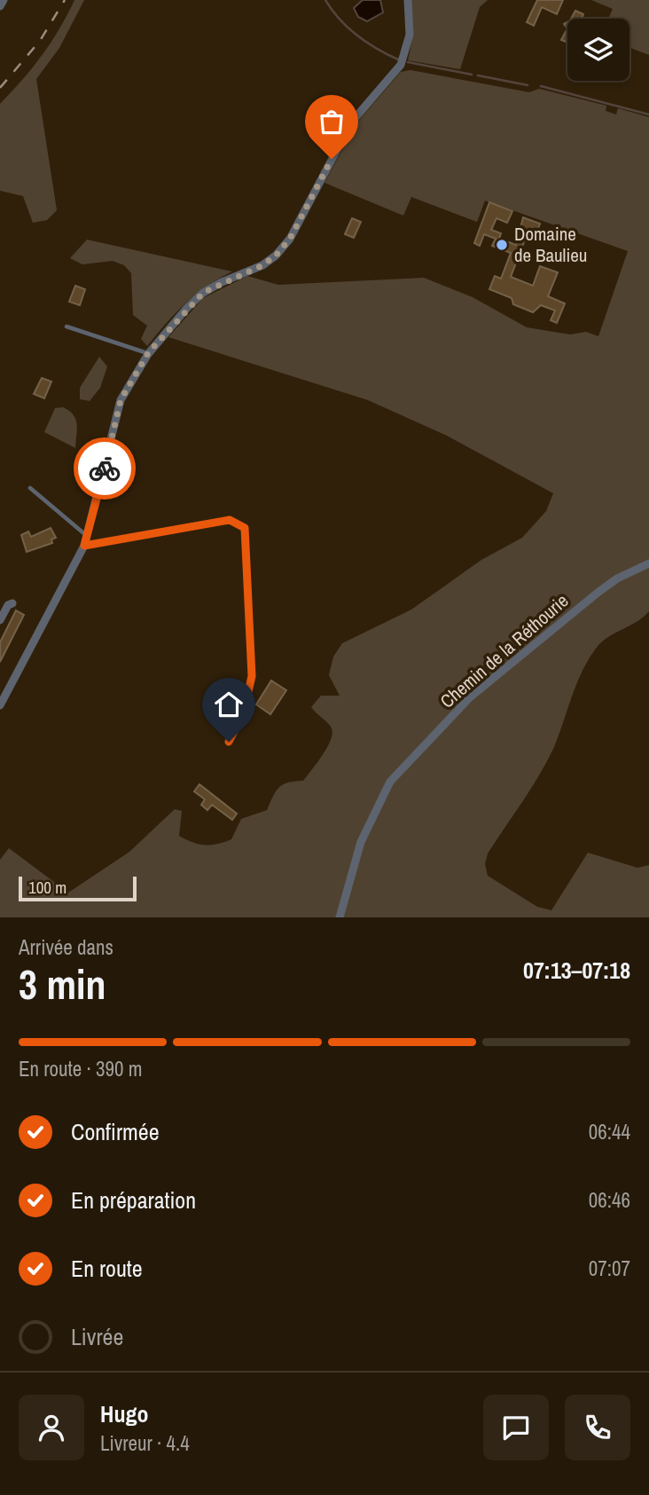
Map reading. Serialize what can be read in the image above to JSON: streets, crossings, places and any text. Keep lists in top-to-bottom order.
{
  "streets": {
    "street": ["Chemin de la Réthourie"]
  },
  "places": ["Domaine de Baulieu"],
  "scale_bar": "100 m",
  "page": {
    "scale": "100 m",
    "heading": ["3 min", "Arrivée dans", "07:13–07:18"],
    "panel": ["Hugo", "Livreur · 4.4"],
    "bar": "En route · 390 m",
    "list": [
      ["Confirmée", "06:44"],
      ["En préparation", "06:46"],
      ["En route", "07:07"],
      "Livrée"
    ]
  }
}
